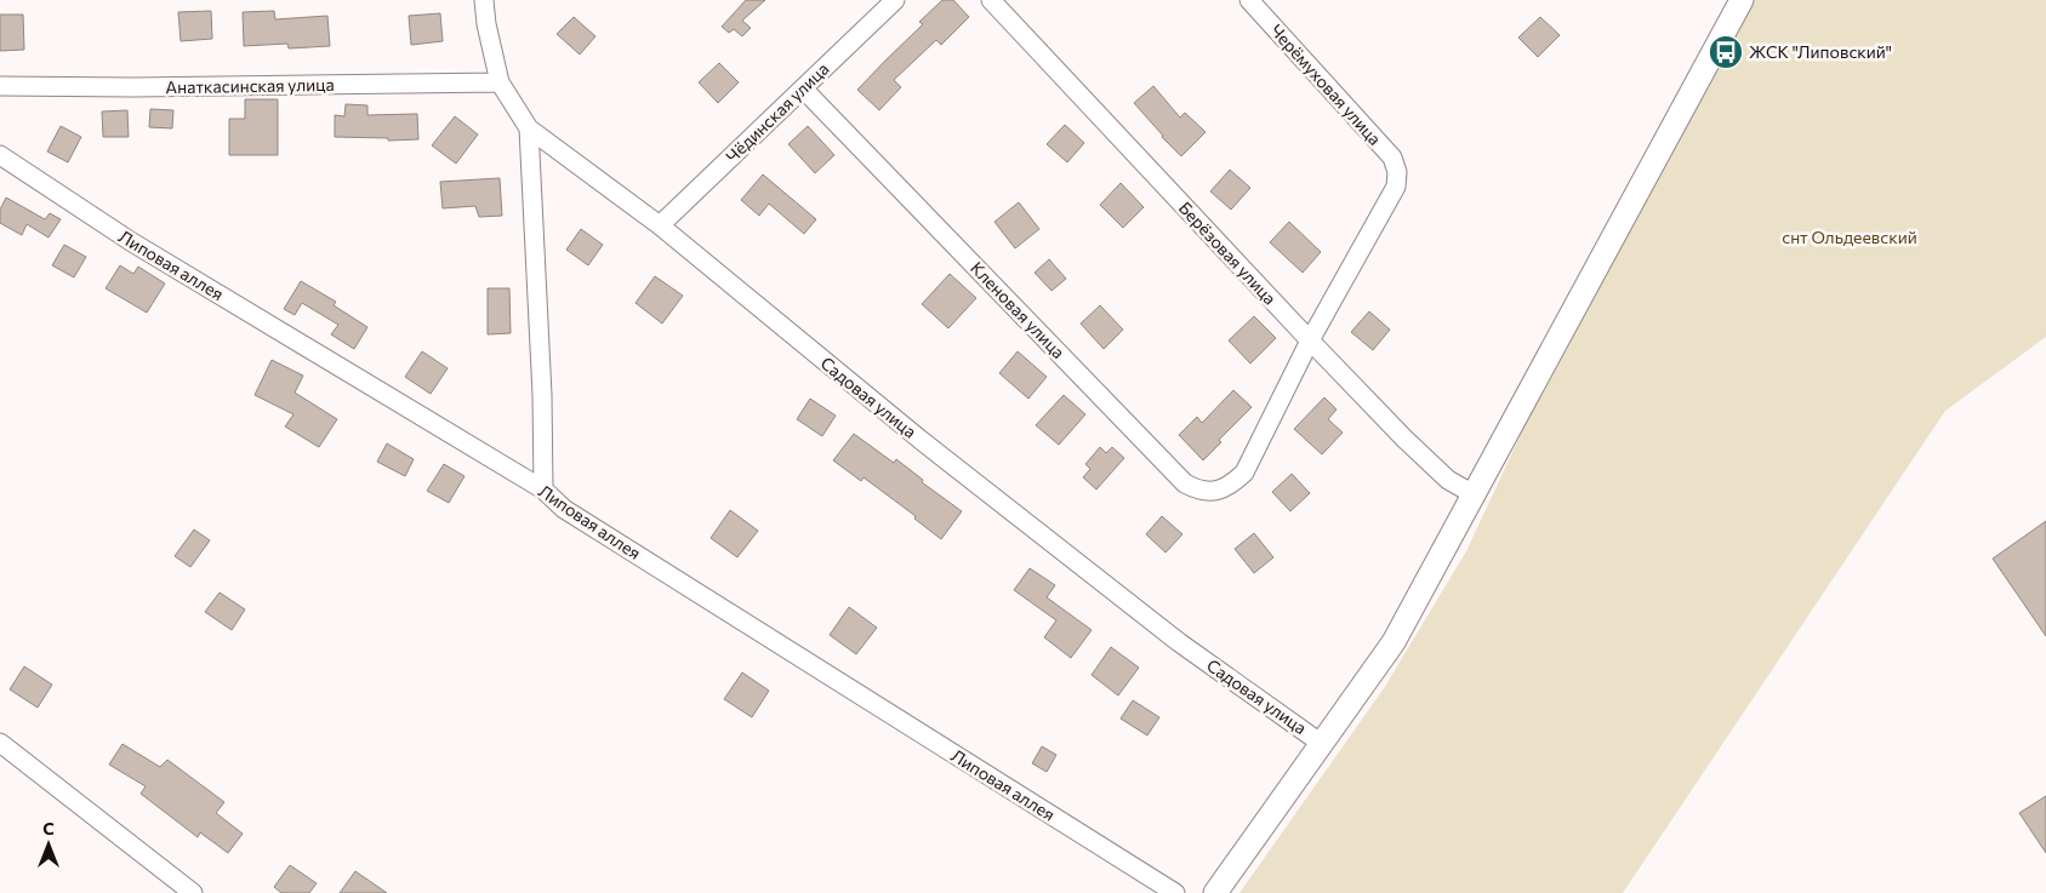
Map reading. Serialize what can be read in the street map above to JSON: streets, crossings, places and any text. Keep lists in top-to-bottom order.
{
  "streets": {
    "street": [
      "Черёмуховая улица",
      "Анаткасинская улица",
      "Чёдинская улица",
      "Берёзовая улица",
      "Липовая аллея",
      "Кленовая улица",
      "Садовая улица"
    ]
  },
  "crossings": [
    ["Черёмуховая улица", "Берёзовая улица"],
    ["Черёмуховая улица", "Кленовая улица"],
    ["Анаткасинская улица", "Садовая улица"],
    ["Чёдинская улица", "Кленовая улица"],
    ["Чёдинская улица", "Садовая улица"],
    ["Берёзовая улица", "Кленовая улица"]
  ],
  "parks": ["снт Ольдеевский"],
  "places": {
    "bus stop": ["ЖСК \"Липовский\""]
  },
  "north": "top"
}
